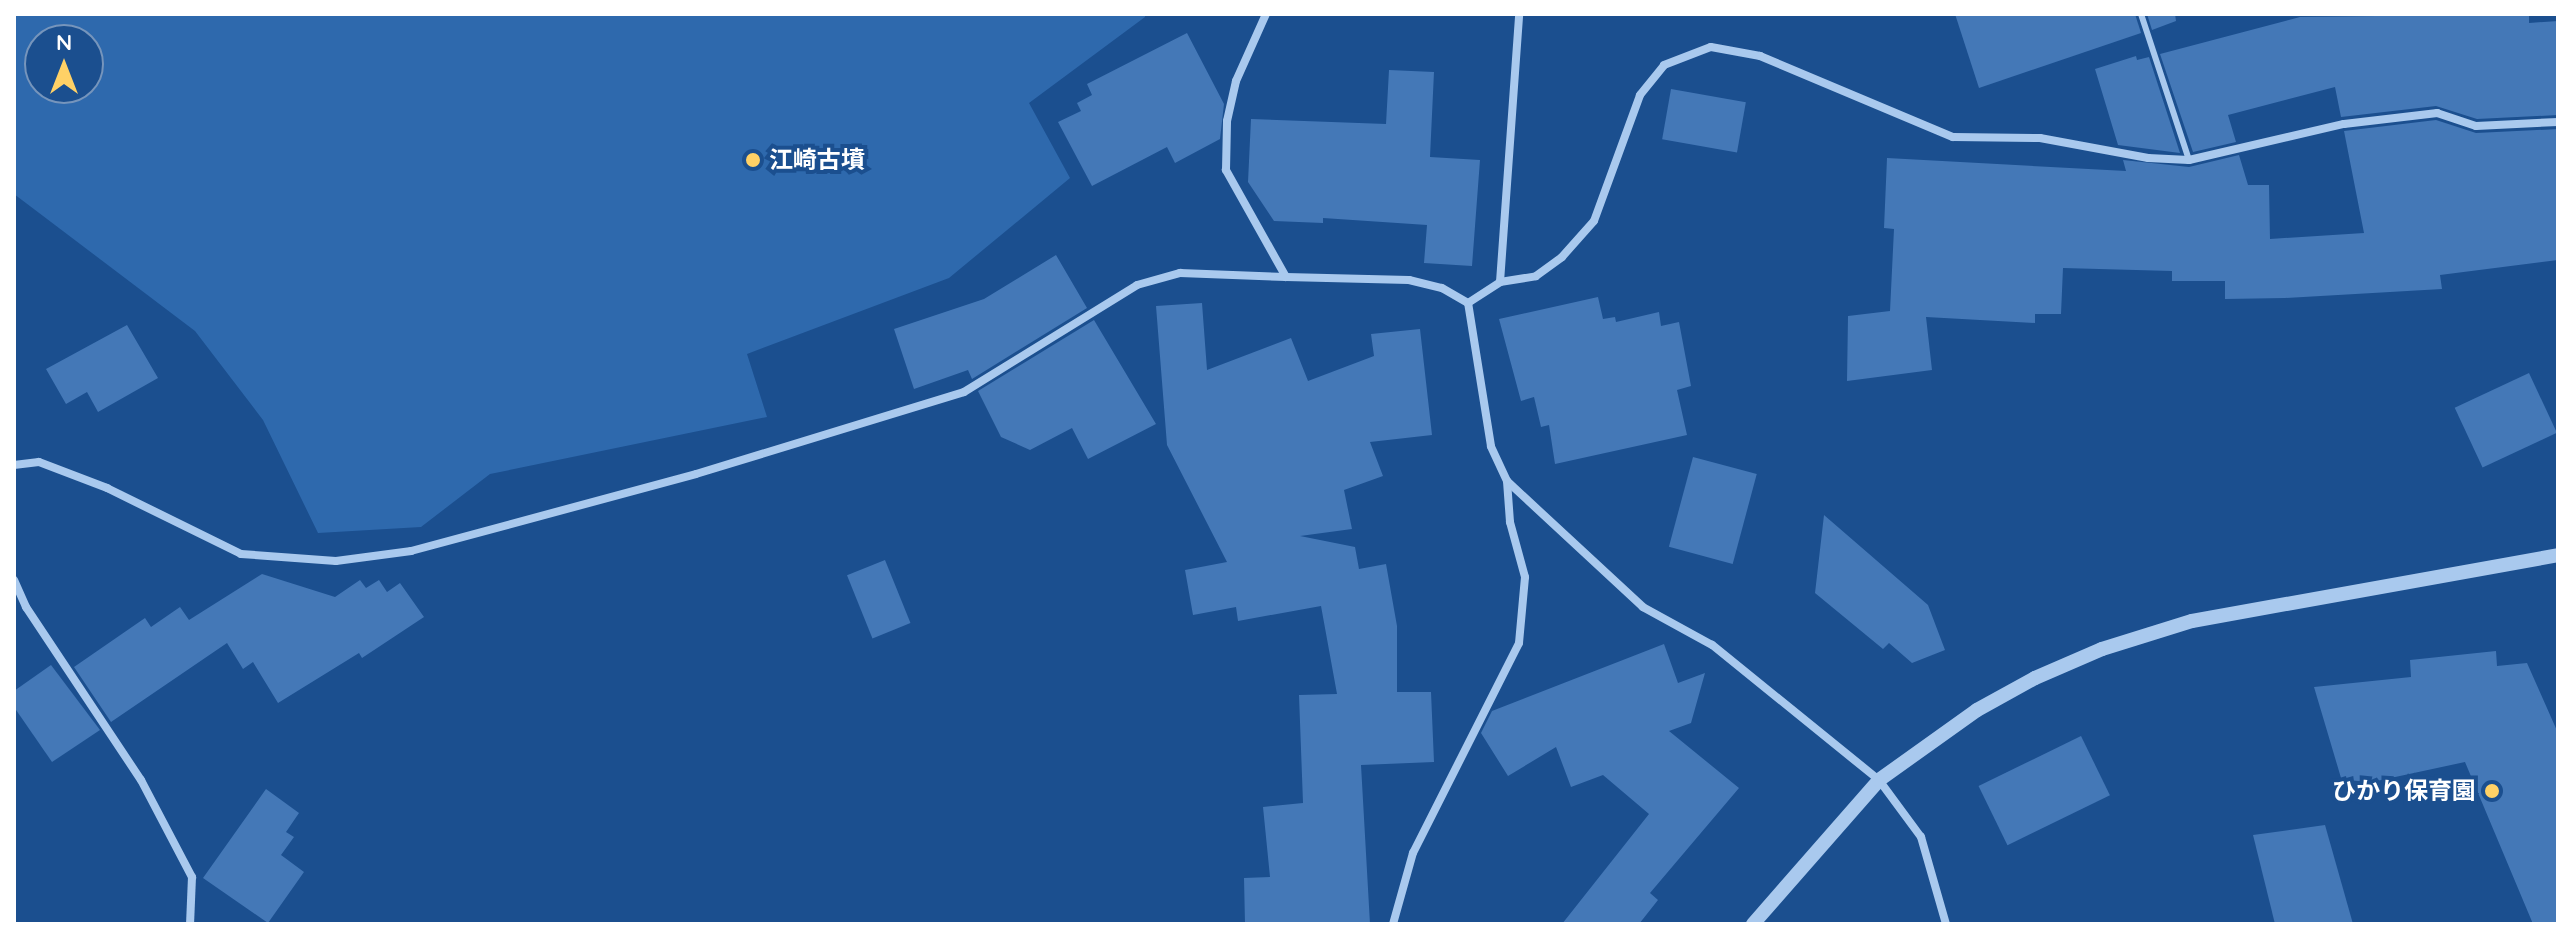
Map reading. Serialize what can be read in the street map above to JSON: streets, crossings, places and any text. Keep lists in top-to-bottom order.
{
  "places": ["江崎古墳", "ひかり保育園"],
  "north": "top"
}
